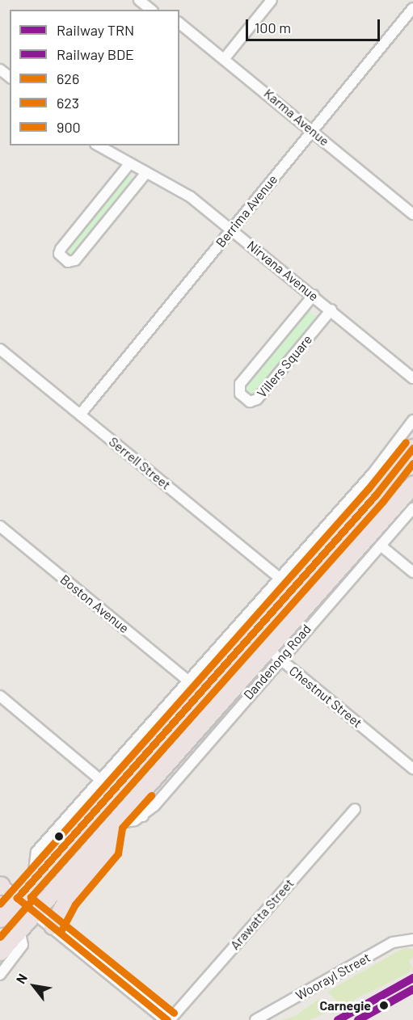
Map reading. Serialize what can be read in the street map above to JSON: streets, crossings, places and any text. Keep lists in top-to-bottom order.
{
  "streets": {
    "street": [
      "Karma Avenue",
      "Berrima Avenue",
      "Nirvana Avenue",
      "Villers Square",
      "Serrell Street",
      "Boston Avenue",
      "Dandenong Road",
      "Chestnut Street",
      "Arawatta Street",
      "Woorayl Street"
    ]
  },
  "crossings": [
    ["Karma Avenue", "Berrima Avenue"],
    ["Berrima Avenue", "Nirvana Avenue"],
    ["Berrima Avenue", "Serrell Street"],
    ["Nirvana Avenue", "Villers Square"],
    ["Dandenong Road", "Chestnut Street"]
  ],
  "places": ["Carnegie"],
  "lines": [
    "transit line 900",
    "transit line 626",
    "transit line 623",
    "rail line TRN",
    "rail line BDE"
  ],
  "legend": [
    "Railway TRN",
    "Railway BDE",
    "626",
    "623",
    "900"
  ],
  "scale_bar": "100 m",
  "north": "top left"
}
